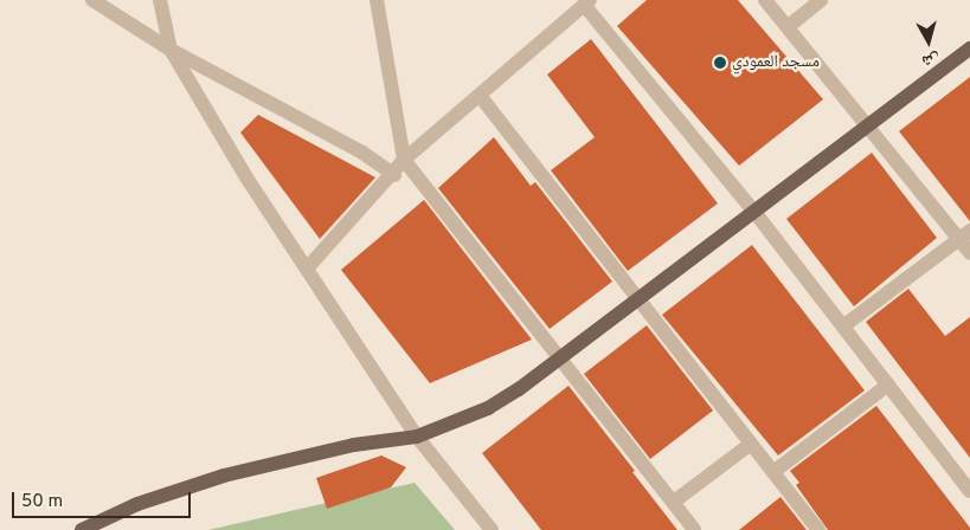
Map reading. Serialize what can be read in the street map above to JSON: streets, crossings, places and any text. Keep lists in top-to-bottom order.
{
  "places": ["مسجد العمودي"],
  "scale_bar": "50 m",
  "north": "bottom"
}
